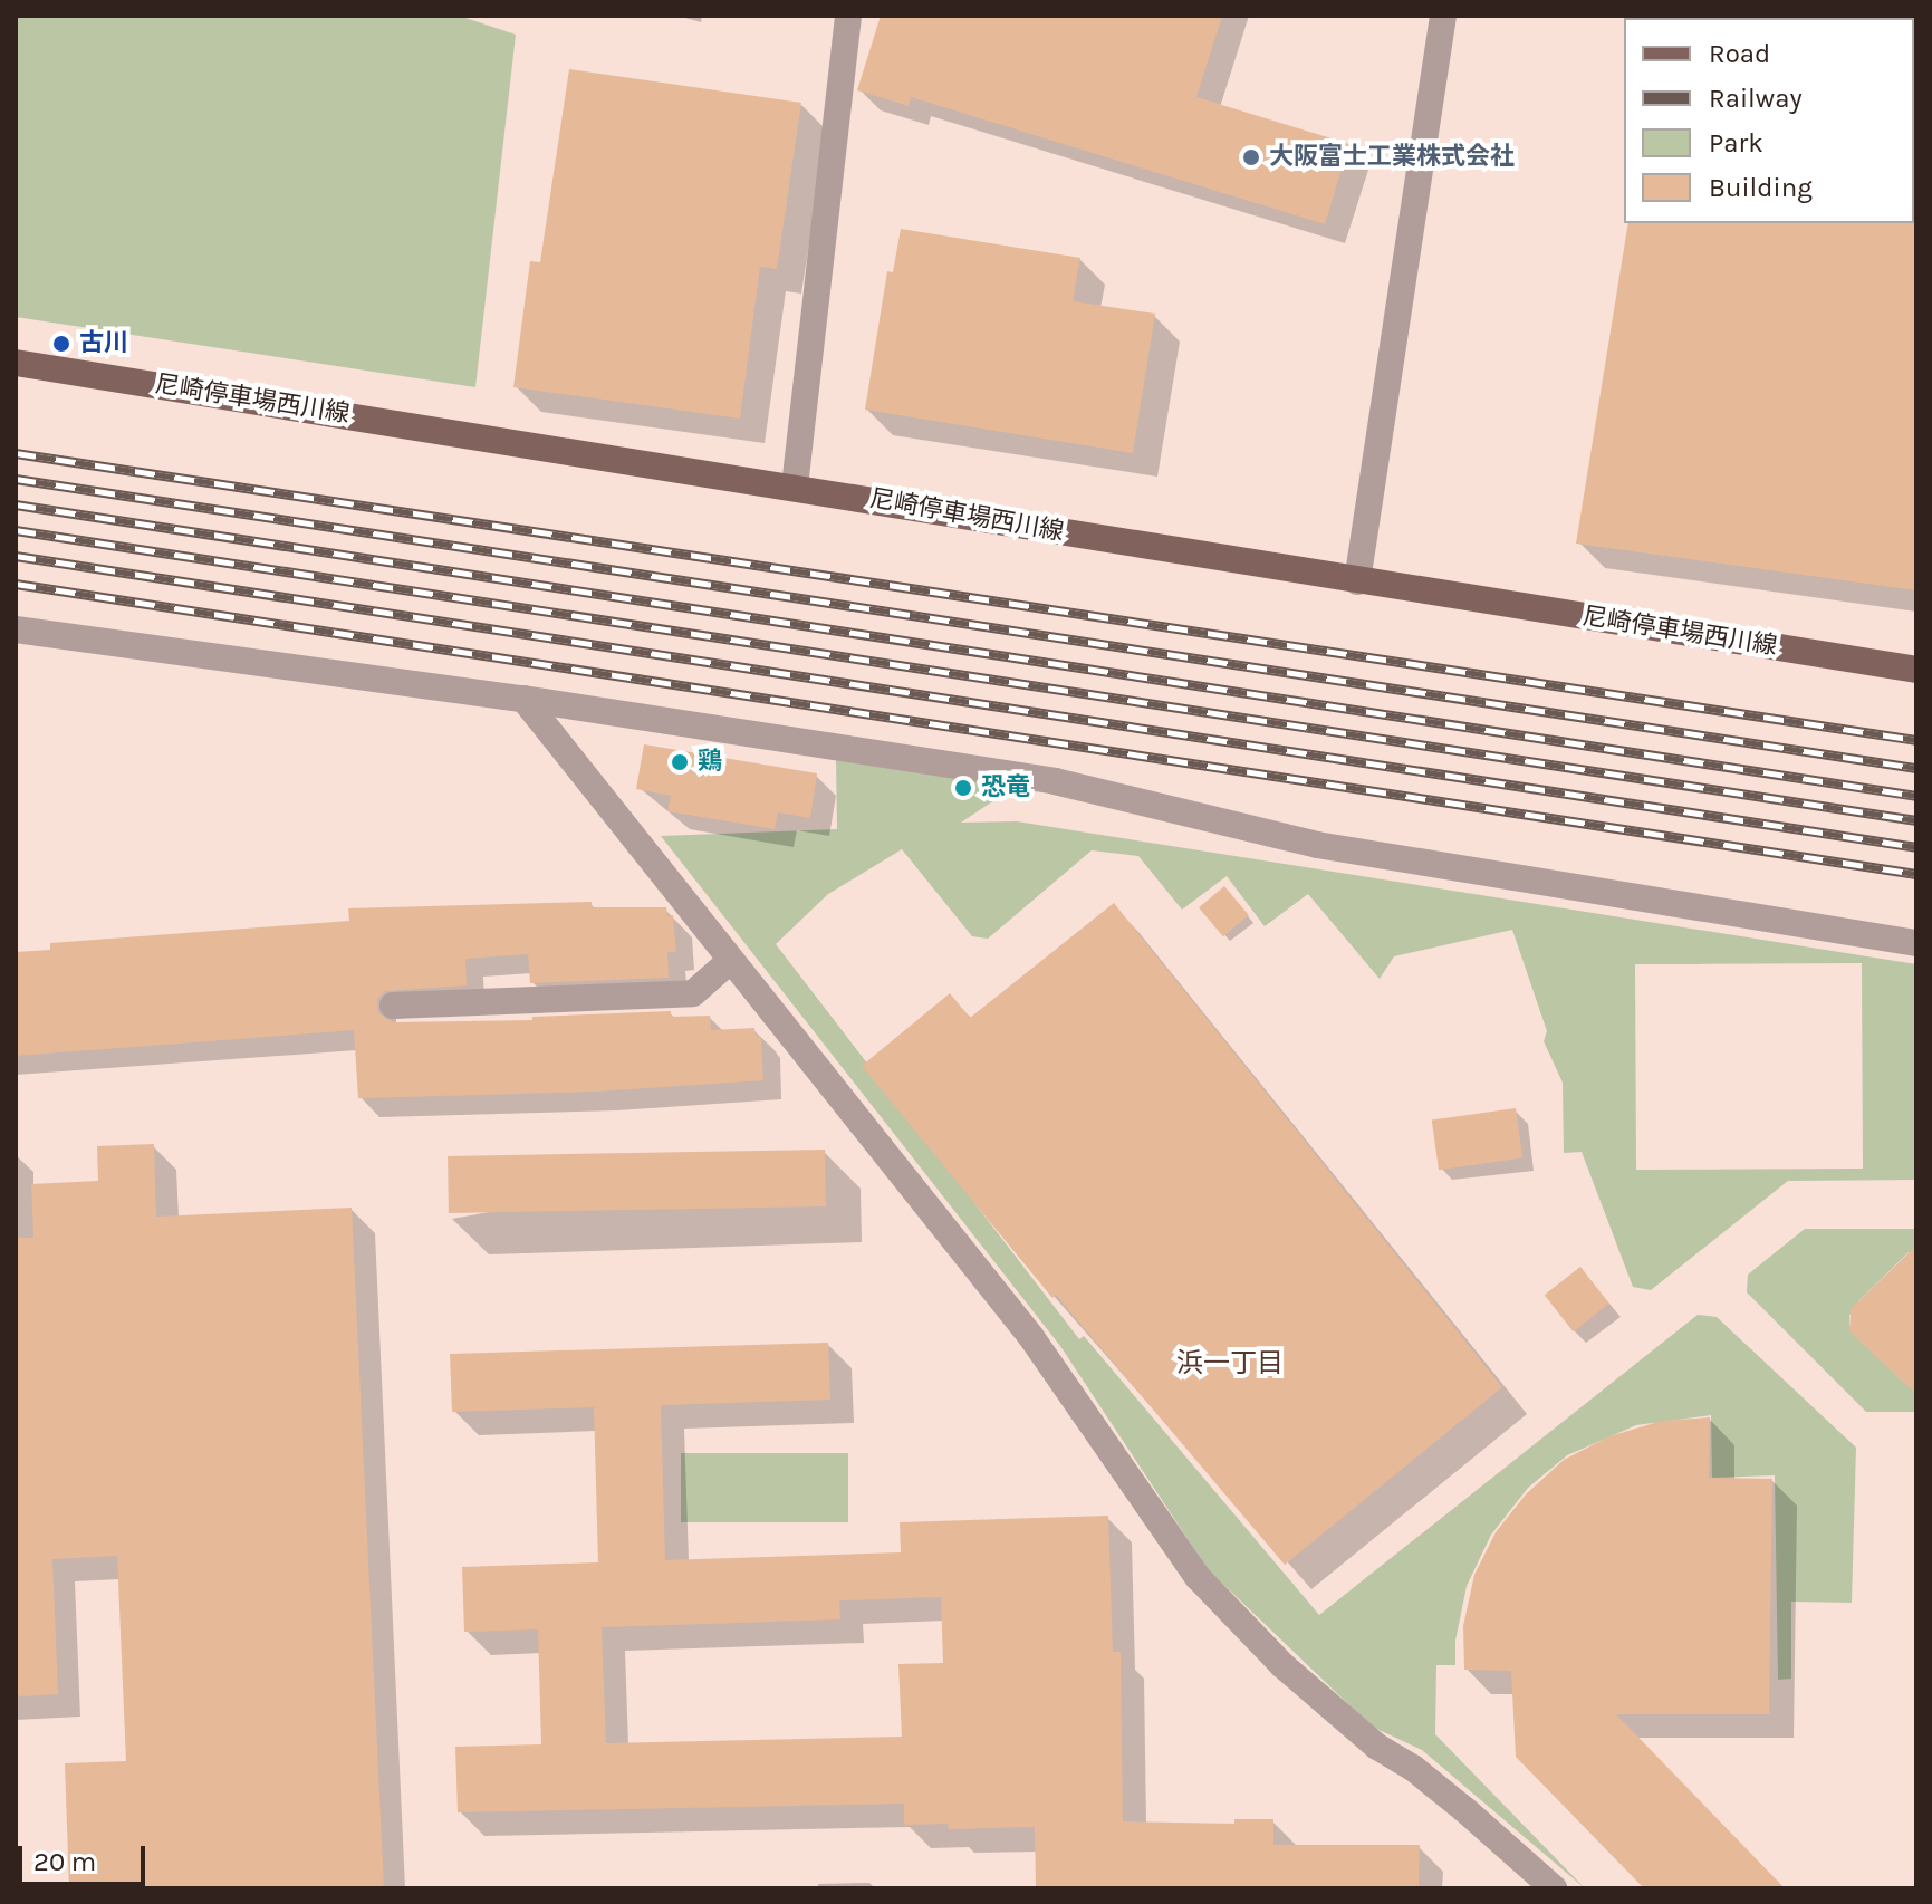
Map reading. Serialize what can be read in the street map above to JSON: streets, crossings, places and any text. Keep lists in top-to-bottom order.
{
  "streets": {
    "main road": ["尼崎停車場西川線"]
  },
  "districts": ["浜一丁目"],
  "places": [
    "大阪富士工業株式会社",
    "古川",
    "鶏",
    "恐竜"
  ],
  "legend": [
    "Road",
    "Railway",
    "Park",
    "Building"
  ],
  "scale_bar": "20 m"
}
